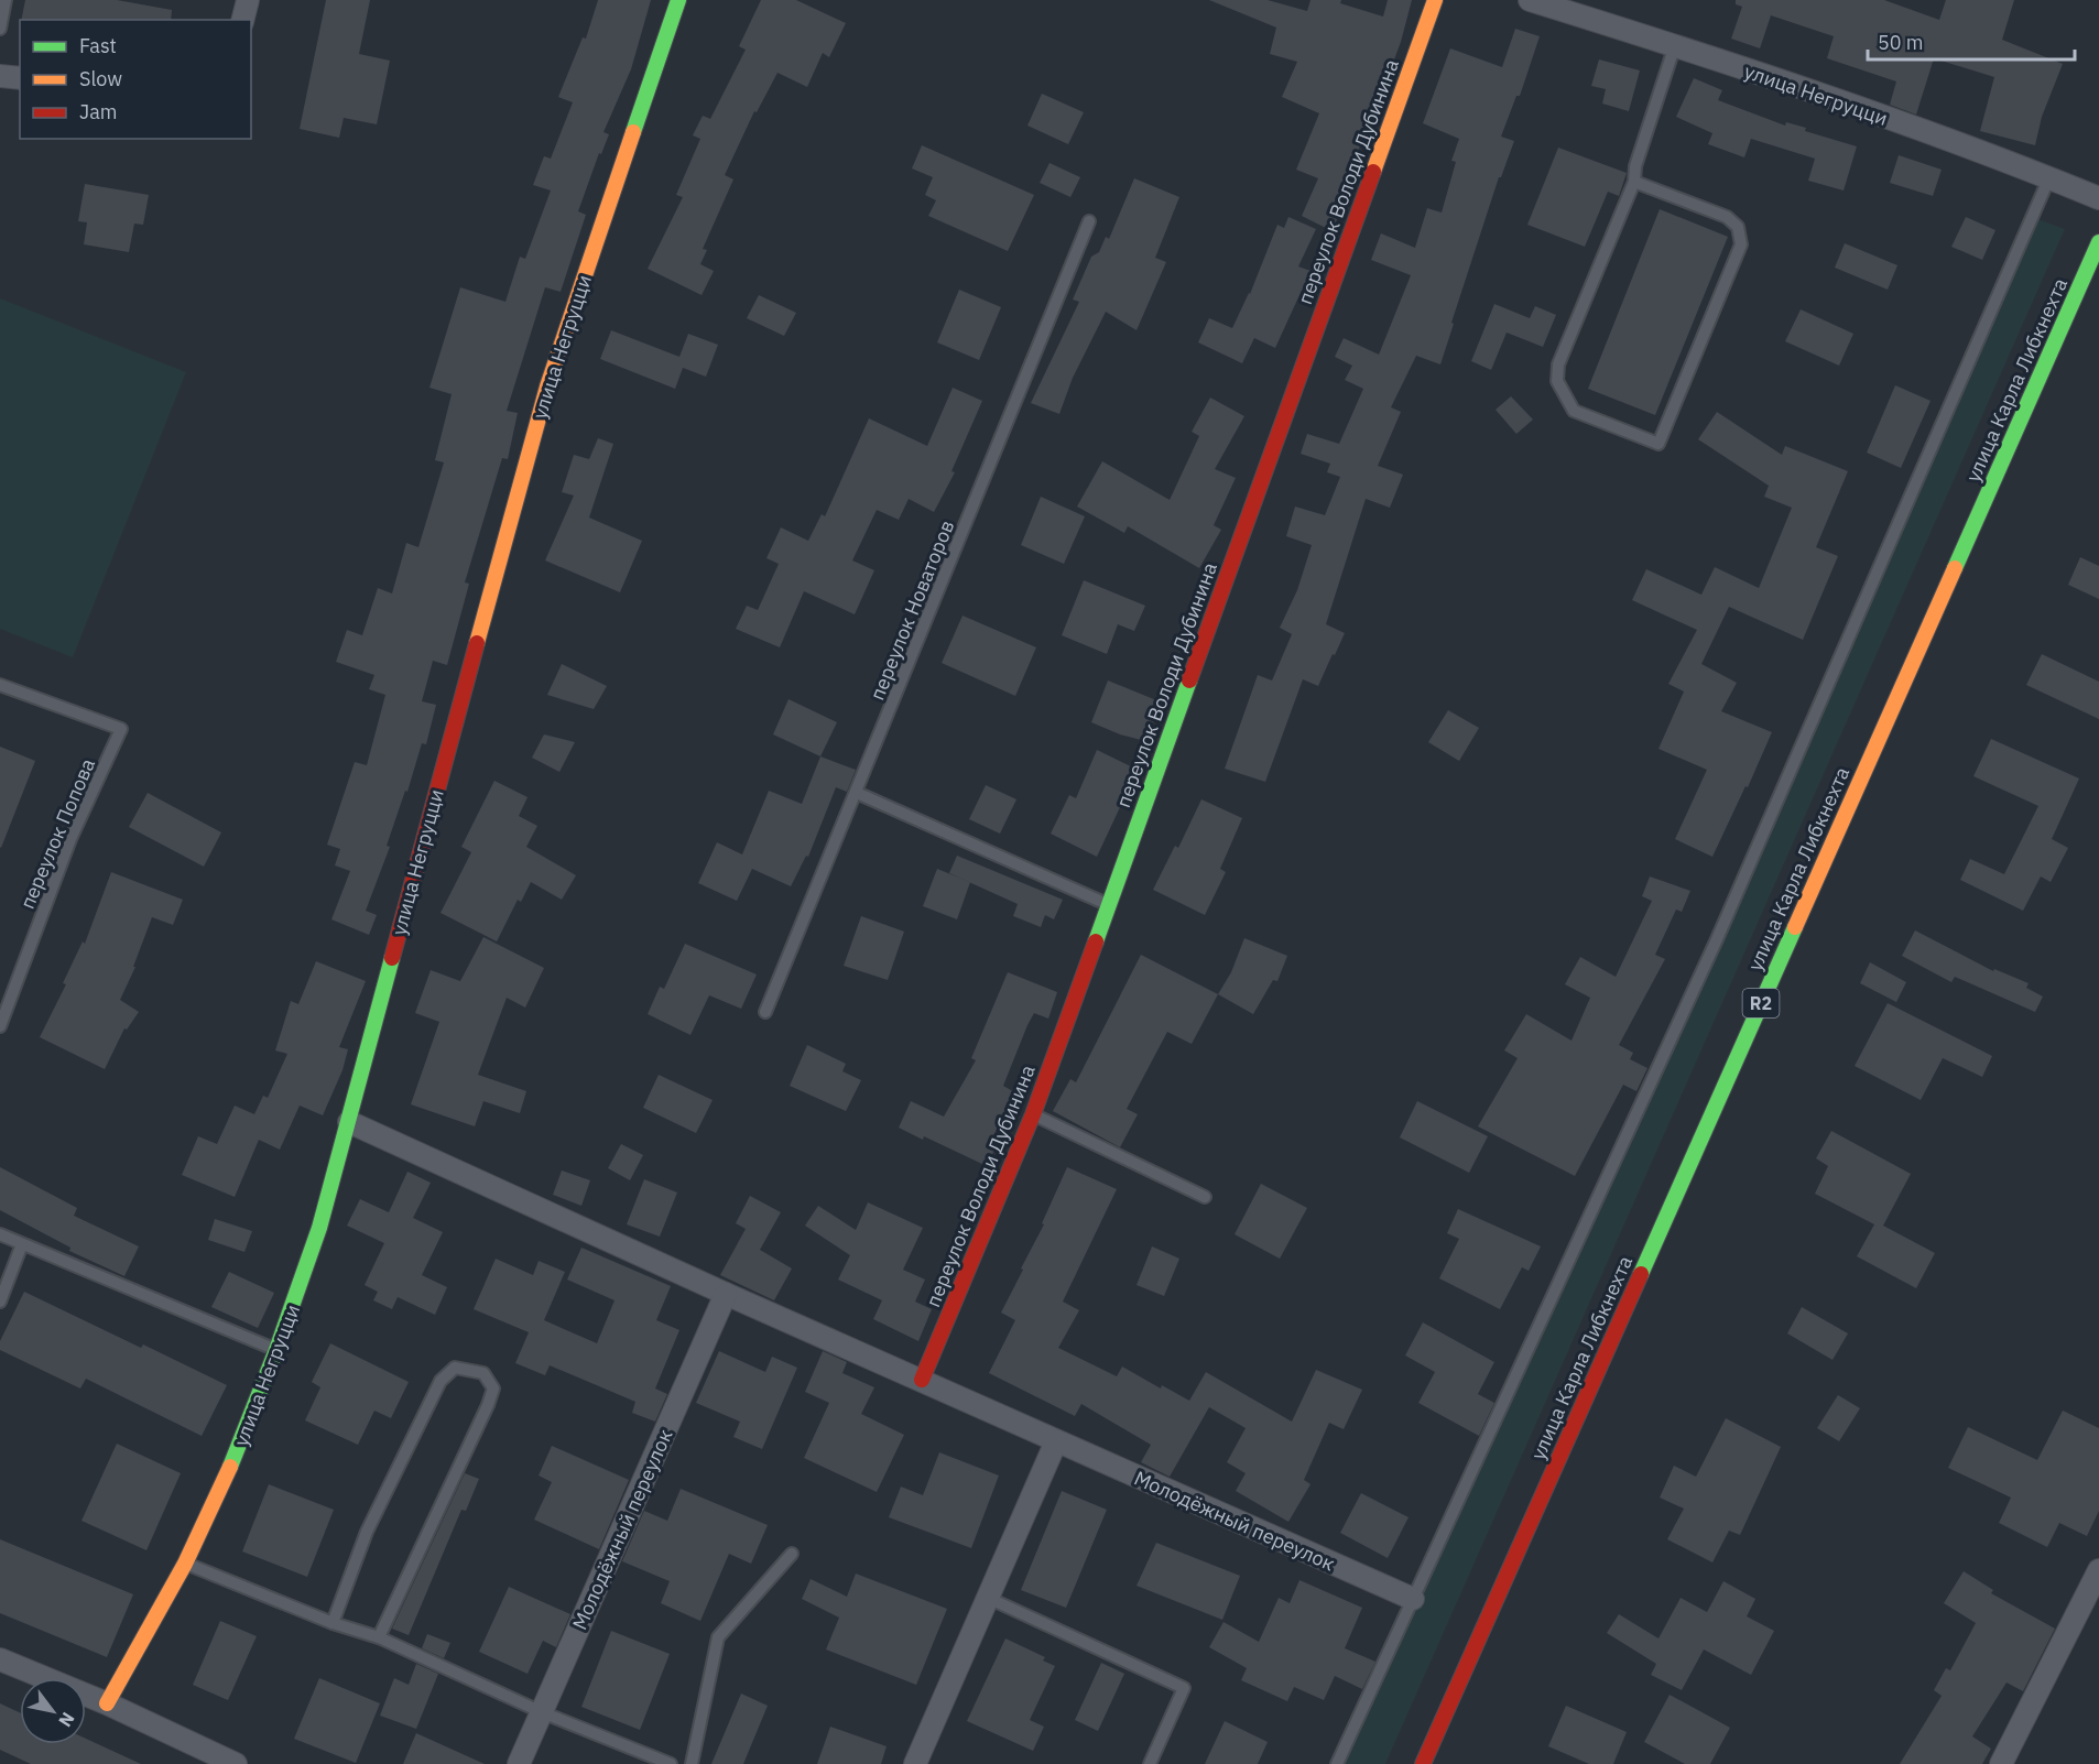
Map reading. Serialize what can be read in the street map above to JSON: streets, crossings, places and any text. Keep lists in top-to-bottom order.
{
  "streets": {
    "street": [
      "улица Негруцци",
      "переулок Володи Дубинина",
      "улица Карла Либкнехта",
      "R2",
      "Молодёжный переулок"
    ],
    "lane": ["переулок Новаторов", "переулок Попова"]
  },
  "crossings": [
    ["улица Негруцци", "Молодёжный переулок"],
    ["переулок Володи Дубинина", "Молодёжный переулок"]
  ],
  "legend": ["Fast", "Slow", "Jam"],
  "scale_bar": "50 m",
  "north": "bottom right"
}
